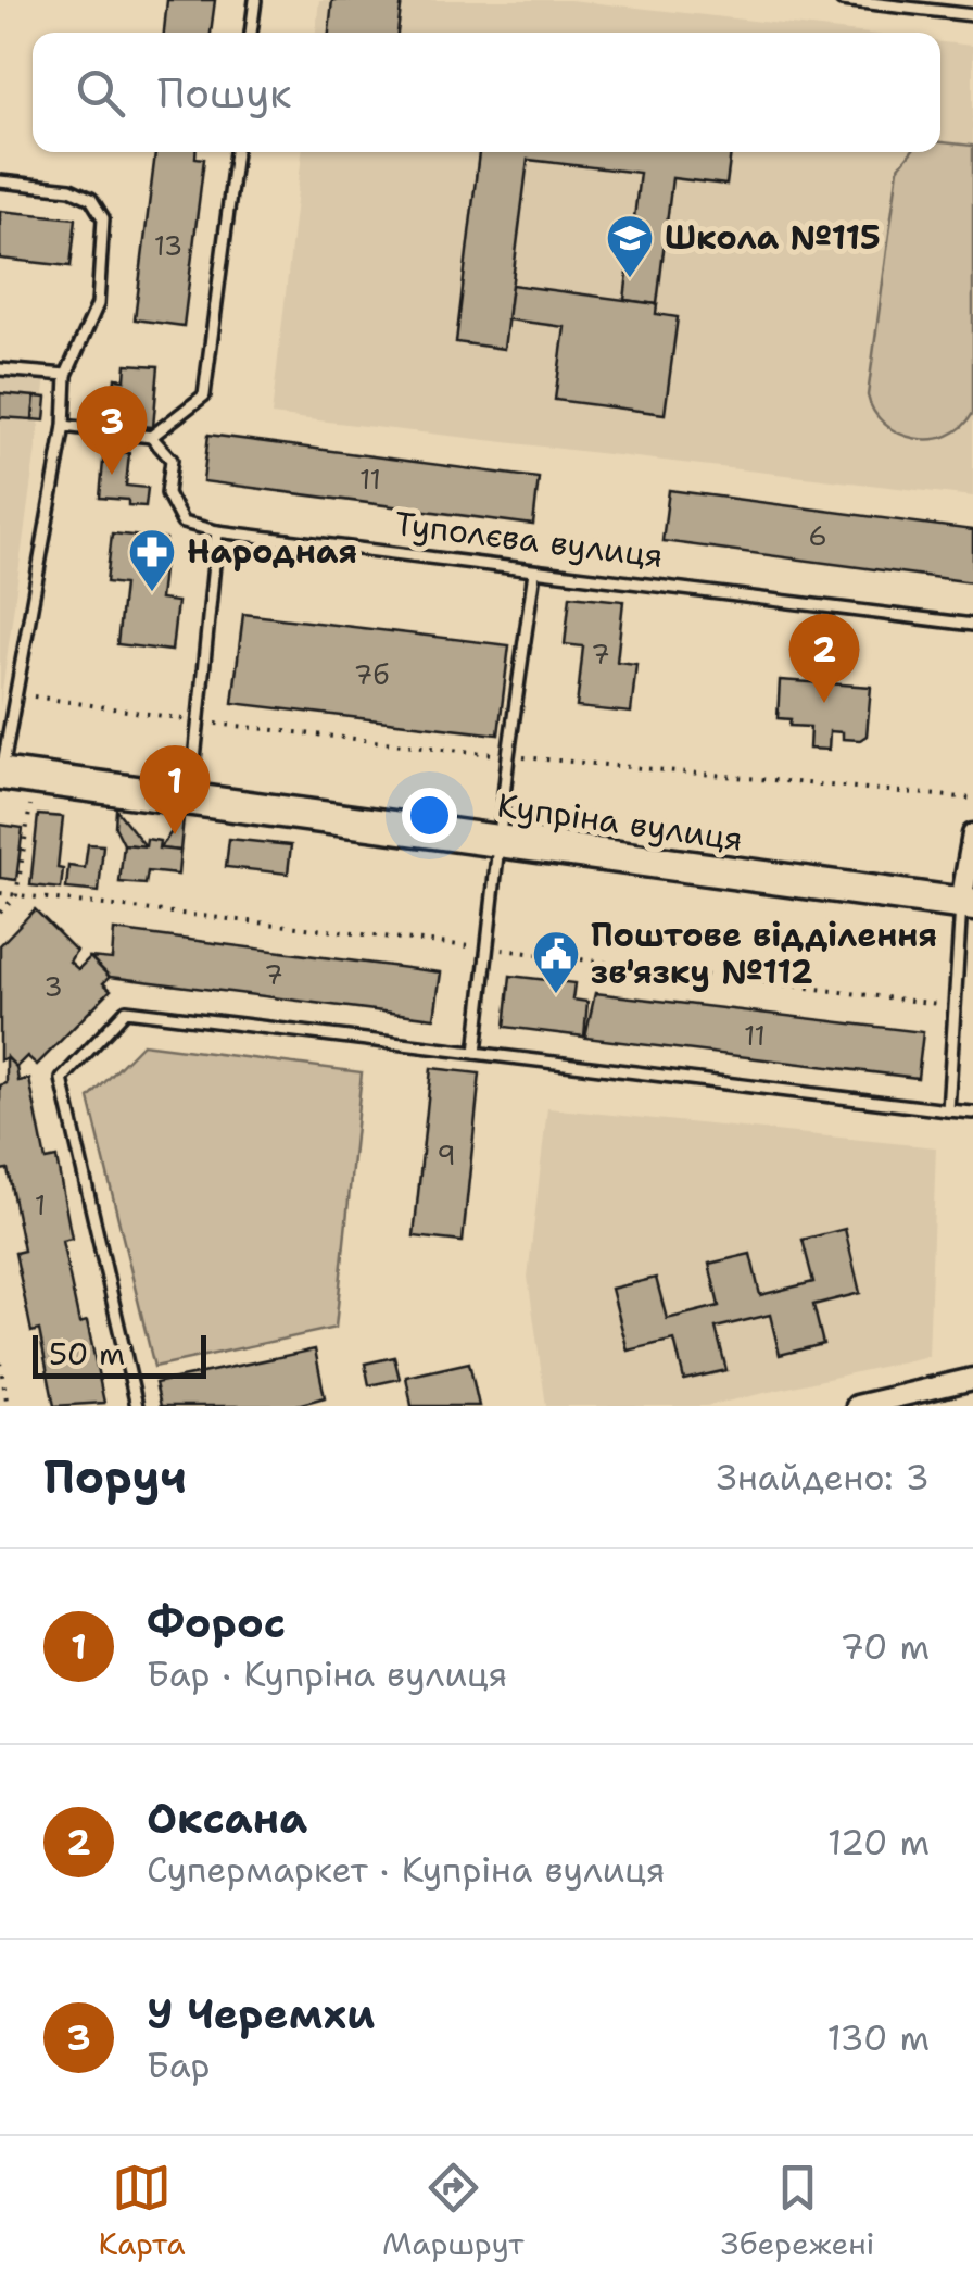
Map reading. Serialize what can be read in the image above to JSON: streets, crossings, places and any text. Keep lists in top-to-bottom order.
{
  "streets": {
    "main road": ["Купріна вулиця"],
    "lane": ["Туполєва вулиця"]
  },
  "places": {
    "school or university": ["Школа №115"],
    "pharmacy": ["Народная"],
    "public building": ["Поштове відділення зв'язку №112"]
  },
  "house_numbers": [
    "13",
    "11",
    "6",
    "7",
    "7б",
    "7",
    "3",
    "11",
    "9",
    "1"
  ],
  "scale_bar": "50 m",
  "page": {
    "search": "Пошук",
    "pins": ["3", "2", "1"],
    "scale": "50 m",
    "heading": ["Поруч", "Знайдено: 3"],
    "list": [
      {
        "mark": "1",
        "name": "Форос",
        "note": "Бар · Купріна вулиця",
        "value": "70 m"
      },
      {
        "mark": "2",
        "name": "Оксана",
        "note": "Супермаркет · Купріна вулиця",
        "value": "120 m"
      },
      {
        "mark": "3",
        "name": "У Черемхи",
        "note": "Бар",
        "value": "130 m"
      }
    ],
    "nav": ["Карта", "Маршрут", "Збережені"]
  }
}
